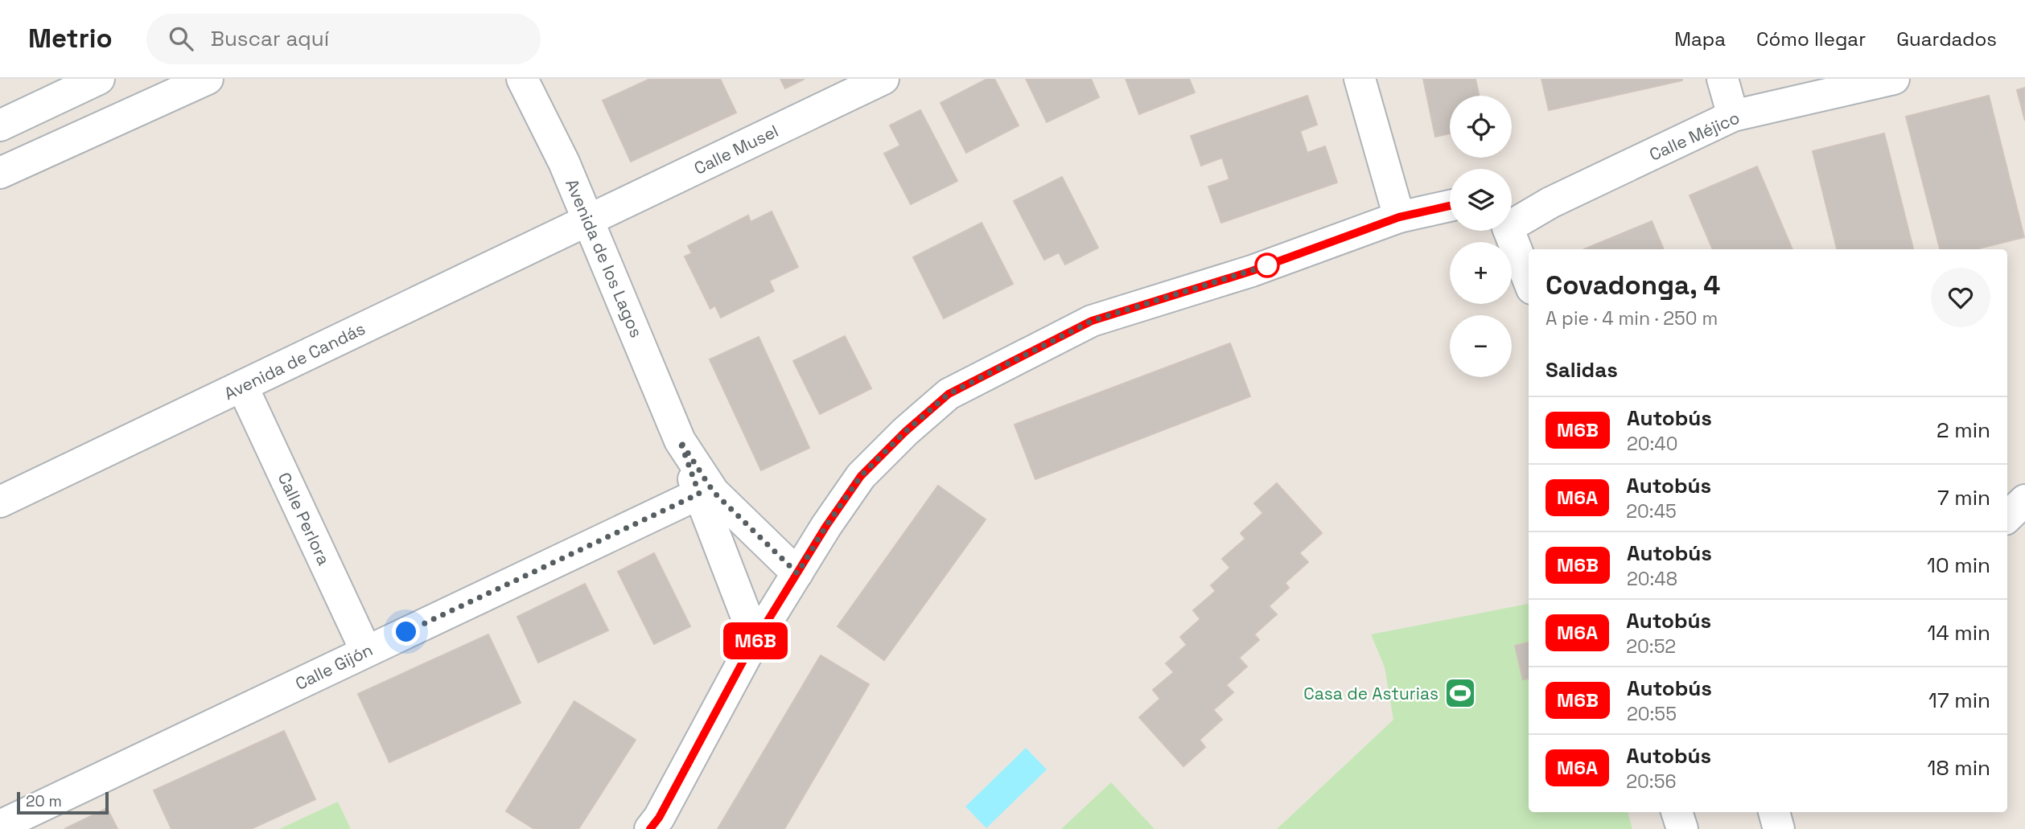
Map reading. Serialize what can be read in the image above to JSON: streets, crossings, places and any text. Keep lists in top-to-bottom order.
{
  "streets": {
    "street": [
      "Calle Méjico",
      "Calle Musel",
      "Avenida de los Lagos",
      "Avenida de Candás",
      "Calle Perlora",
      "Calle Gijón"
    ]
  },
  "crossings": [
    ["Calle Musel", "Avenida de los Lagos"],
    ["Calle Musel", "Avenida de Candás"],
    ["Avenida de los Lagos", "Avenida de Candás"],
    ["Avenida de los Lagos", "Calle Gijón"],
    ["Avenida de Candás", "Calle Perlora"],
    ["Calle Perlora", "Calle Gijón"]
  ],
  "places": {
    "sports": ["Casa de Asturias"]
  },
  "lines": ["bus line M6B"],
  "scale_bar": "20 m",
  "page": {
    "header": "Metrio",
    "search": "Buscar aquí",
    "nav": ["Mapa", "Cómo llegar", "Guardados"],
    "on_map": "M6B",
    "map_buttons": ["+", "−"],
    "heading": [
      ["Covadonga, 4", "A pie · 4 min · 250 m"],
      "Salidas"
    ],
    "list": [
      {
        "mark": "M6B",
        "name": "Autobús",
        "note": "20:40",
        "value": "2 min"
      },
      {
        "mark": "M6A",
        "name": "Autobús",
        "note": "20:45",
        "value": "7 min"
      },
      {
        "mark": "M6B",
        "name": "Autobús",
        "note": "20:48",
        "value": "10 min"
      },
      {
        "mark": "M6A",
        "name": "Autobús",
        "note": "20:52",
        "value": "14 min"
      },
      {
        "mark": "M6B",
        "name": "Autobús",
        "note": "20:55",
        "value": "17 min"
      },
      {
        "mark": "M6A",
        "name": "Autobús",
        "note": "20:56",
        "value": "18 min"
      }
    ],
    "scale": "20 m"
  }
}
